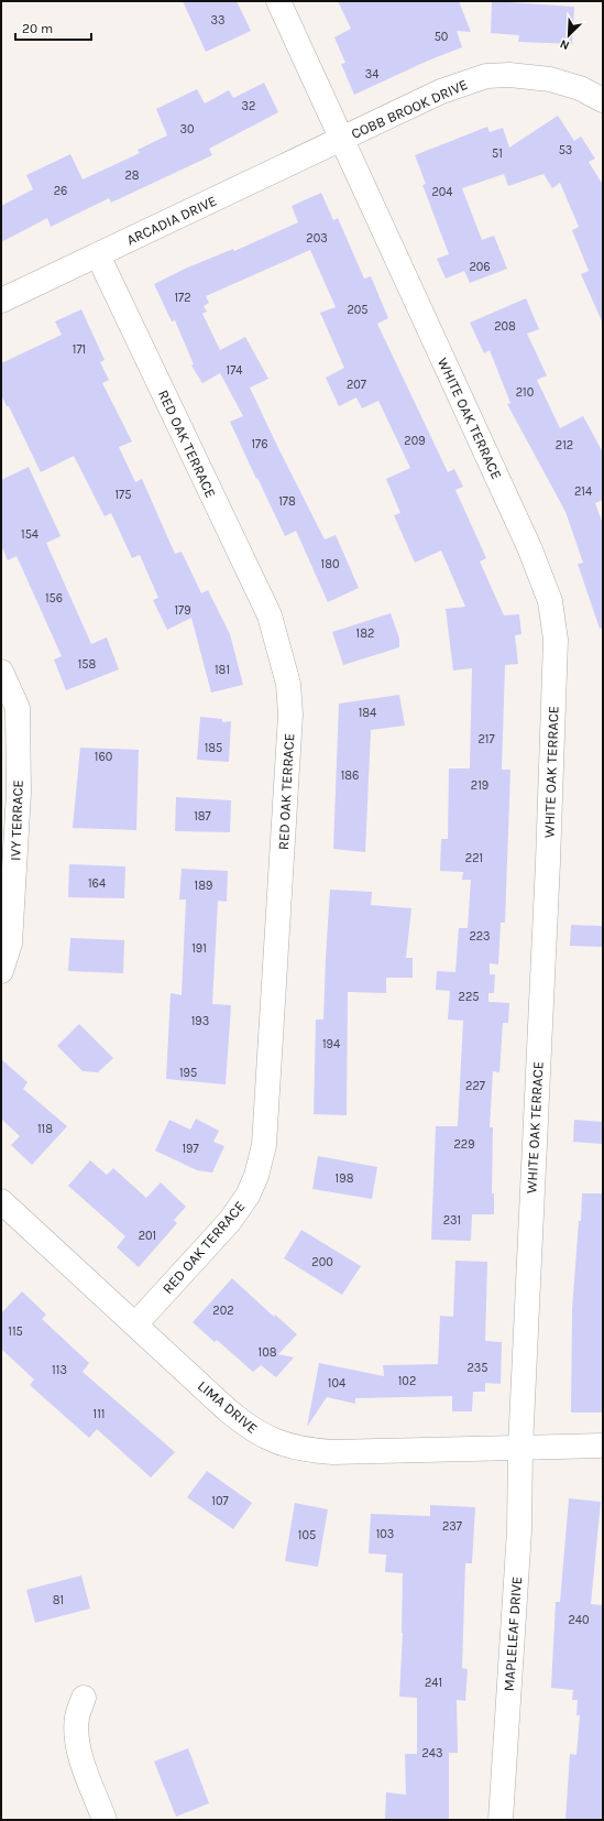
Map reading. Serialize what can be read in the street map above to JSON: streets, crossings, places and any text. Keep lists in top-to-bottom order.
{
  "streets": {
    "street": [
      "COBB BROOK DRIVE",
      "ARCADIA DRIVE",
      "WHITE OAK TERRACE",
      "RED OAK TERRACE",
      "IVY TERRACE",
      "LIMA DRIVE",
      "MAPLELEAF DRIVE"
    ]
  },
  "crossings": [
    ["COBB BROOK DRIVE", "ARCADIA DRIVE"],
    ["COBB BROOK DRIVE", "WHITE OAK TERRACE"],
    ["ARCADIA DRIVE", "WHITE OAK TERRACE"],
    ["ARCADIA DRIVE", "RED OAK TERRACE"],
    ["WHITE OAK TERRACE", "LIMA DRIVE"],
    ["WHITE OAK TERRACE", "MAPLELEAF DRIVE"],
    ["RED OAK TERRACE", "LIMA DRIVE"],
    ["LIMA DRIVE", "MAPLELEAF DRIVE"]
  ],
  "house_numbers": [
    "33",
    "50",
    "34",
    "32",
    "30",
    "53",
    "51",
    "28",
    "26",
    "204",
    "203",
    "206",
    "172",
    "205",
    "208",
    "171",
    "174",
    "207",
    "210",
    "209",
    "176",
    "212",
    "214",
    "175",
    "178",
    "154",
    "180",
    "156",
    "179",
    "182",
    "158",
    "181",
    "184",
    "217",
    "185",
    "160",
    "186",
    "219",
    "187",
    "221",
    "164",
    "189",
    "223",
    "191",
    "225",
    "193",
    "194",
    "195",
    "227",
    "118",
    "229",
    "197",
    "198",
    "231",
    "201",
    "200",
    "202",
    "115",
    "108",
    "235",
    "113",
    "102",
    "104",
    "111",
    "107",
    "237",
    "103",
    "105",
    "81",
    "240",
    "241",
    "243"
  ],
  "scale_bar": "20 m",
  "north": "bottom left"
}
